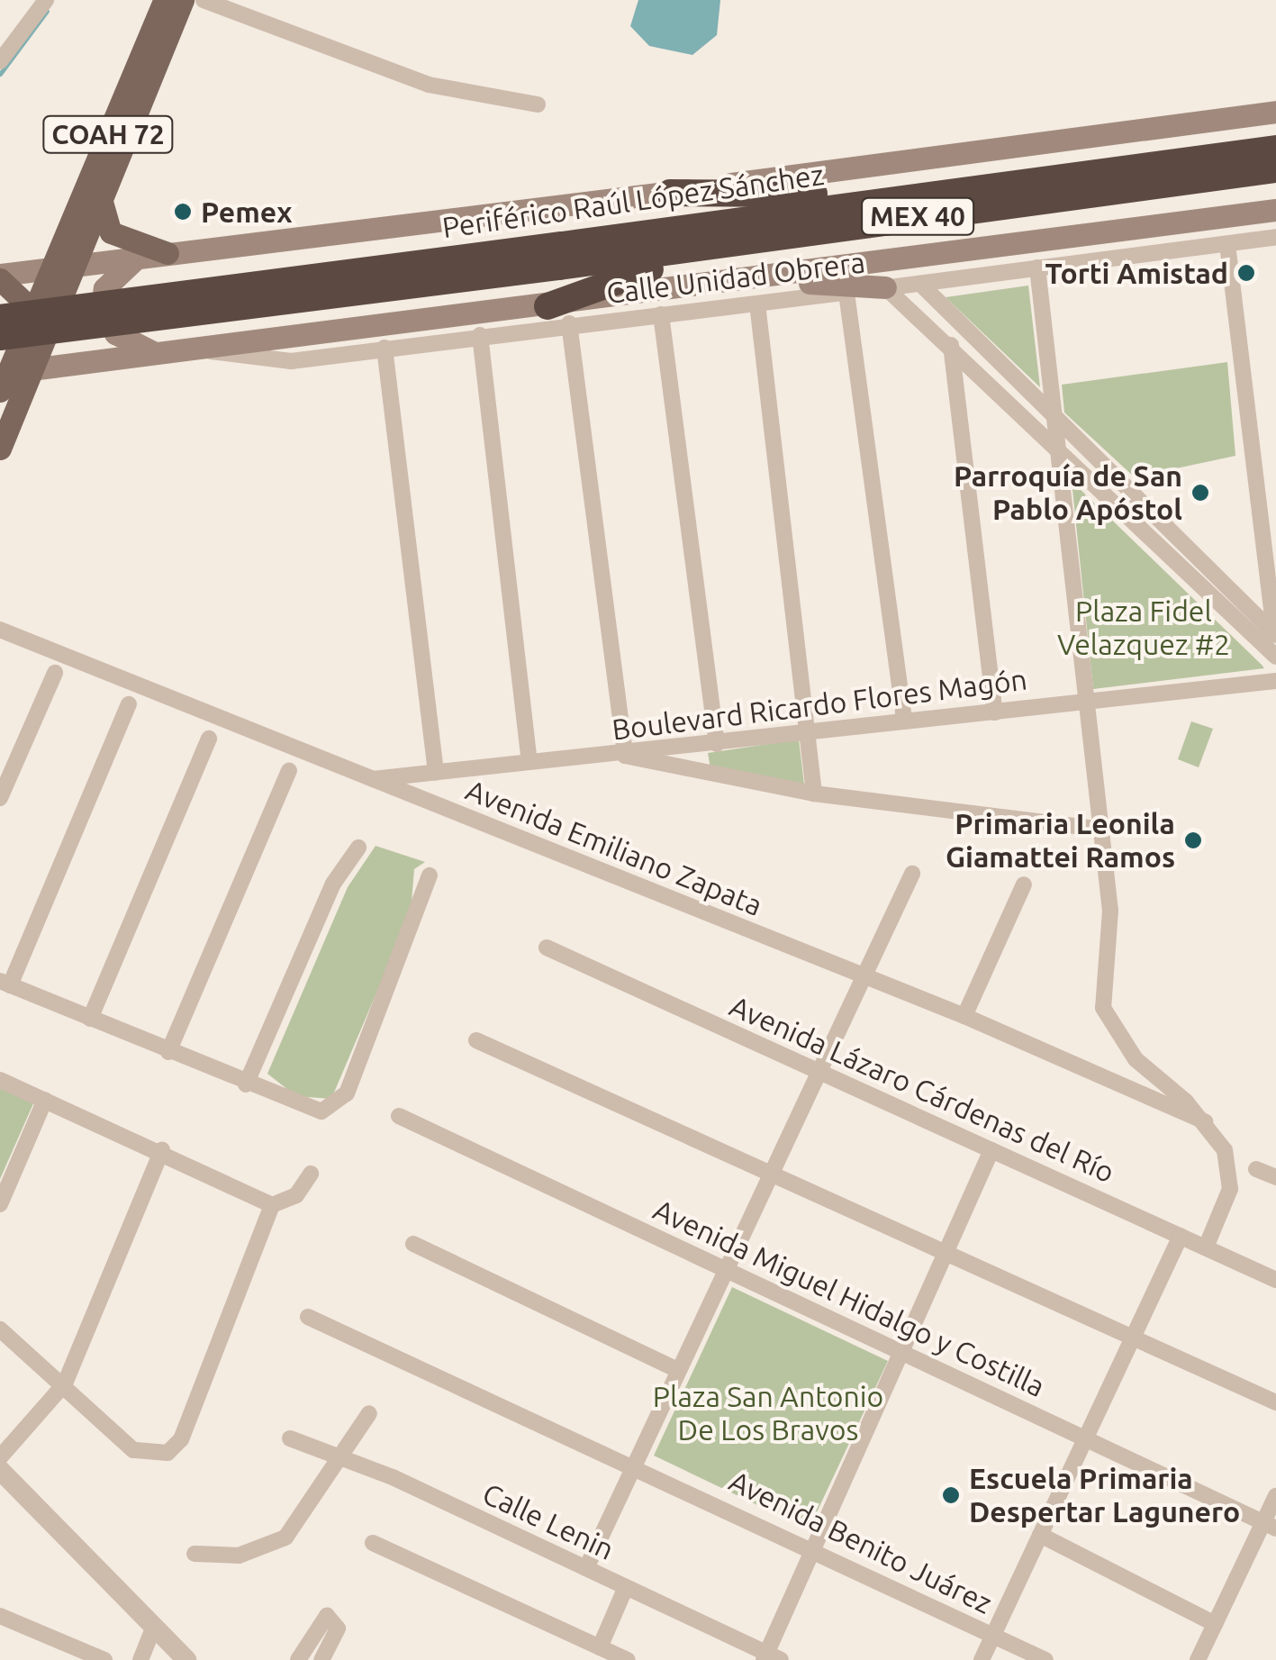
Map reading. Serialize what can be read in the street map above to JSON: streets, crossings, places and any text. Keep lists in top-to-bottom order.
{
  "streets": {
    "highway": ["Periférico Raúl López Sánchez", "MEX 40"],
    "main road": ["COAH 72"],
    "street": [
      "Calle Unidad Obrera",
      "Boulevard Ricardo Flores Magón",
      "Avenida Emiliano Zapata",
      "Avenida Lázaro Cárdenas del Río",
      "Avenida Miguel Hidalgo y Costilla",
      "Calle Lenin",
      "Avenida Benito Juárez"
    ]
  },
  "crossings": [
    ["Boulevard Ricardo Flores Magón", "Avenida Emiliano Zapata"]
  ],
  "parks": ["Plaza Fidel Velazquez #2", "Plaza San Antonio De Los Bravos"],
  "places": [
    "Pemex",
    "Torti Amistad",
    "Parroquía de San Pablo Apóstol",
    "Primaria Leonila Giamattei Ramos",
    "Escuela Primaria Despertar Lagunero"
  ]
}
